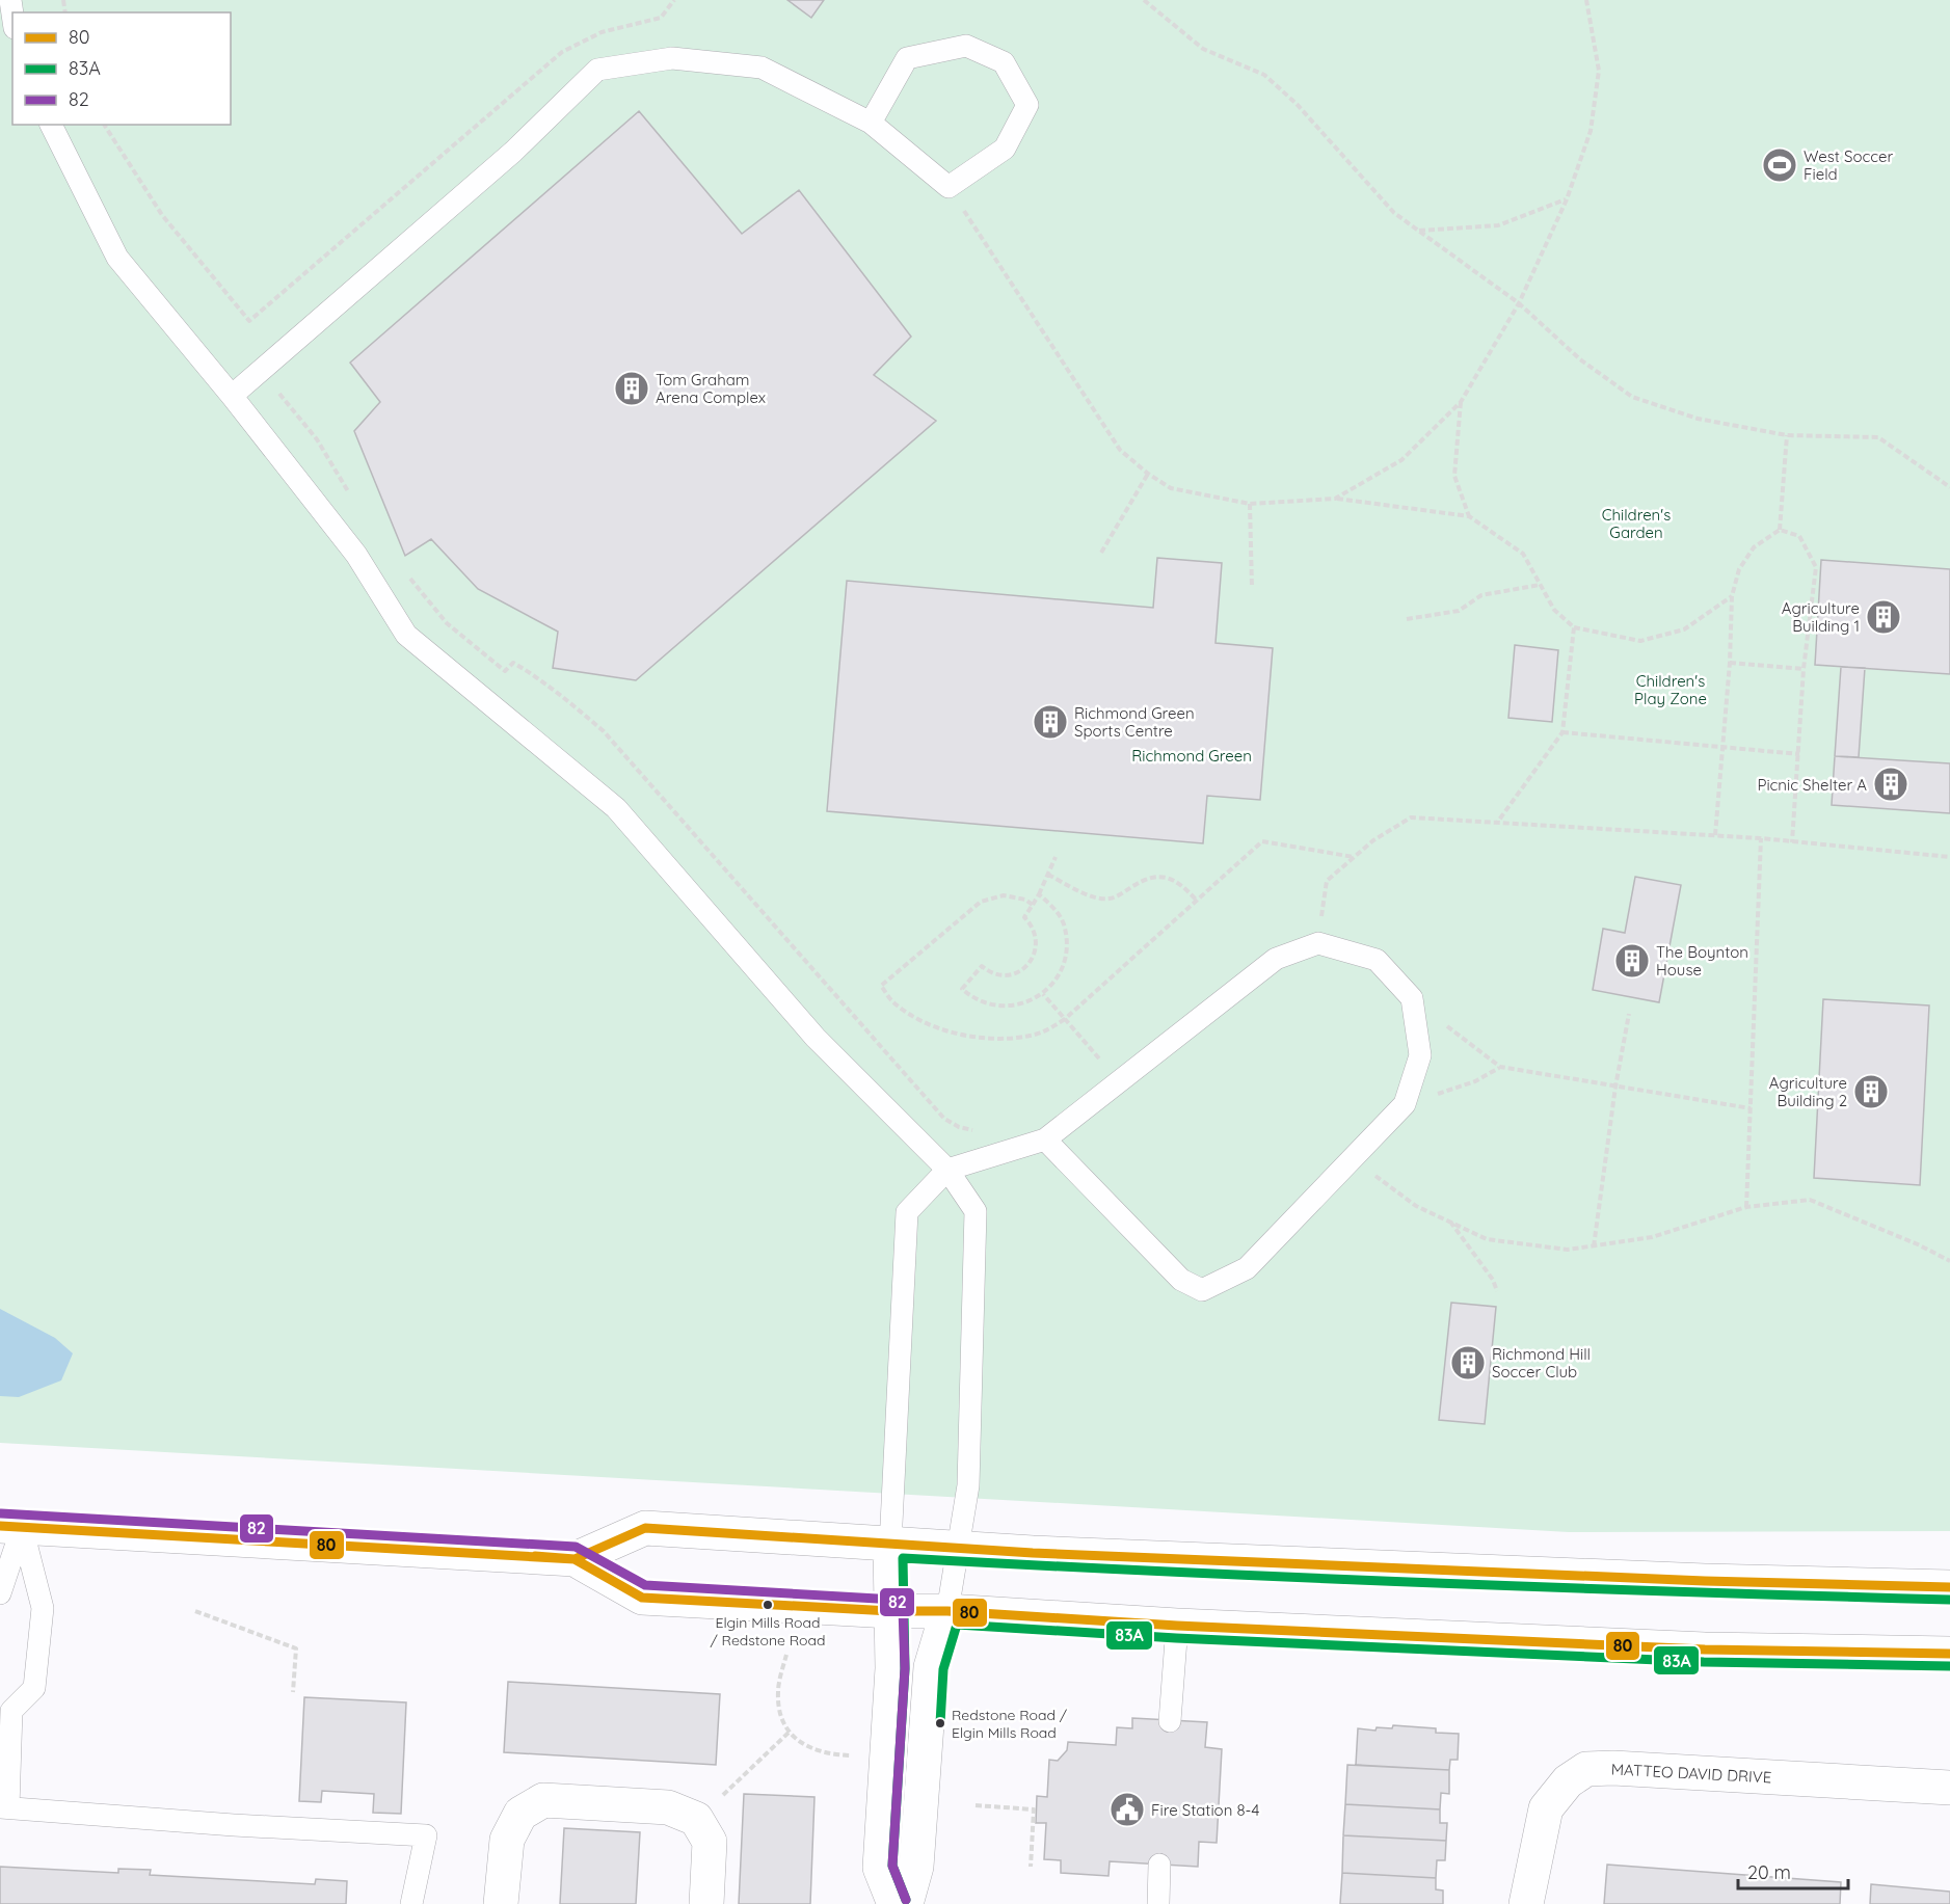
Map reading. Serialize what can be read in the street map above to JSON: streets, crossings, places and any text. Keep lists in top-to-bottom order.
{
  "streets": {
    "main road": ["MATTEO DAVID DRIVE"]
  },
  "parks": ["Children's Garden", "Children's Play Zone", "Richmond Green"],
  "places": {
    "sports": ["West Soccer Field"],
    "building": [
      "Tom Graham Arena Complex",
      "Agriculture Building 1",
      "Richmond Green Sports Centre",
      "Picnic Shelter A",
      "The Boynton House",
      "Agriculture Building 2",
      "Richmond Hill Soccer Club"
    ],
    "other": ["Elgin Mills Road / Redstone Road", "Redstone Road / Elgin Mills Road"],
    "public building": ["Fire Station 8-4"]
  },
  "lines": ["transit line 82", "transit line 80", "transit line 83A"],
  "legend": ["80", "83A", "82"],
  "scale_bar": "20 m"
}
